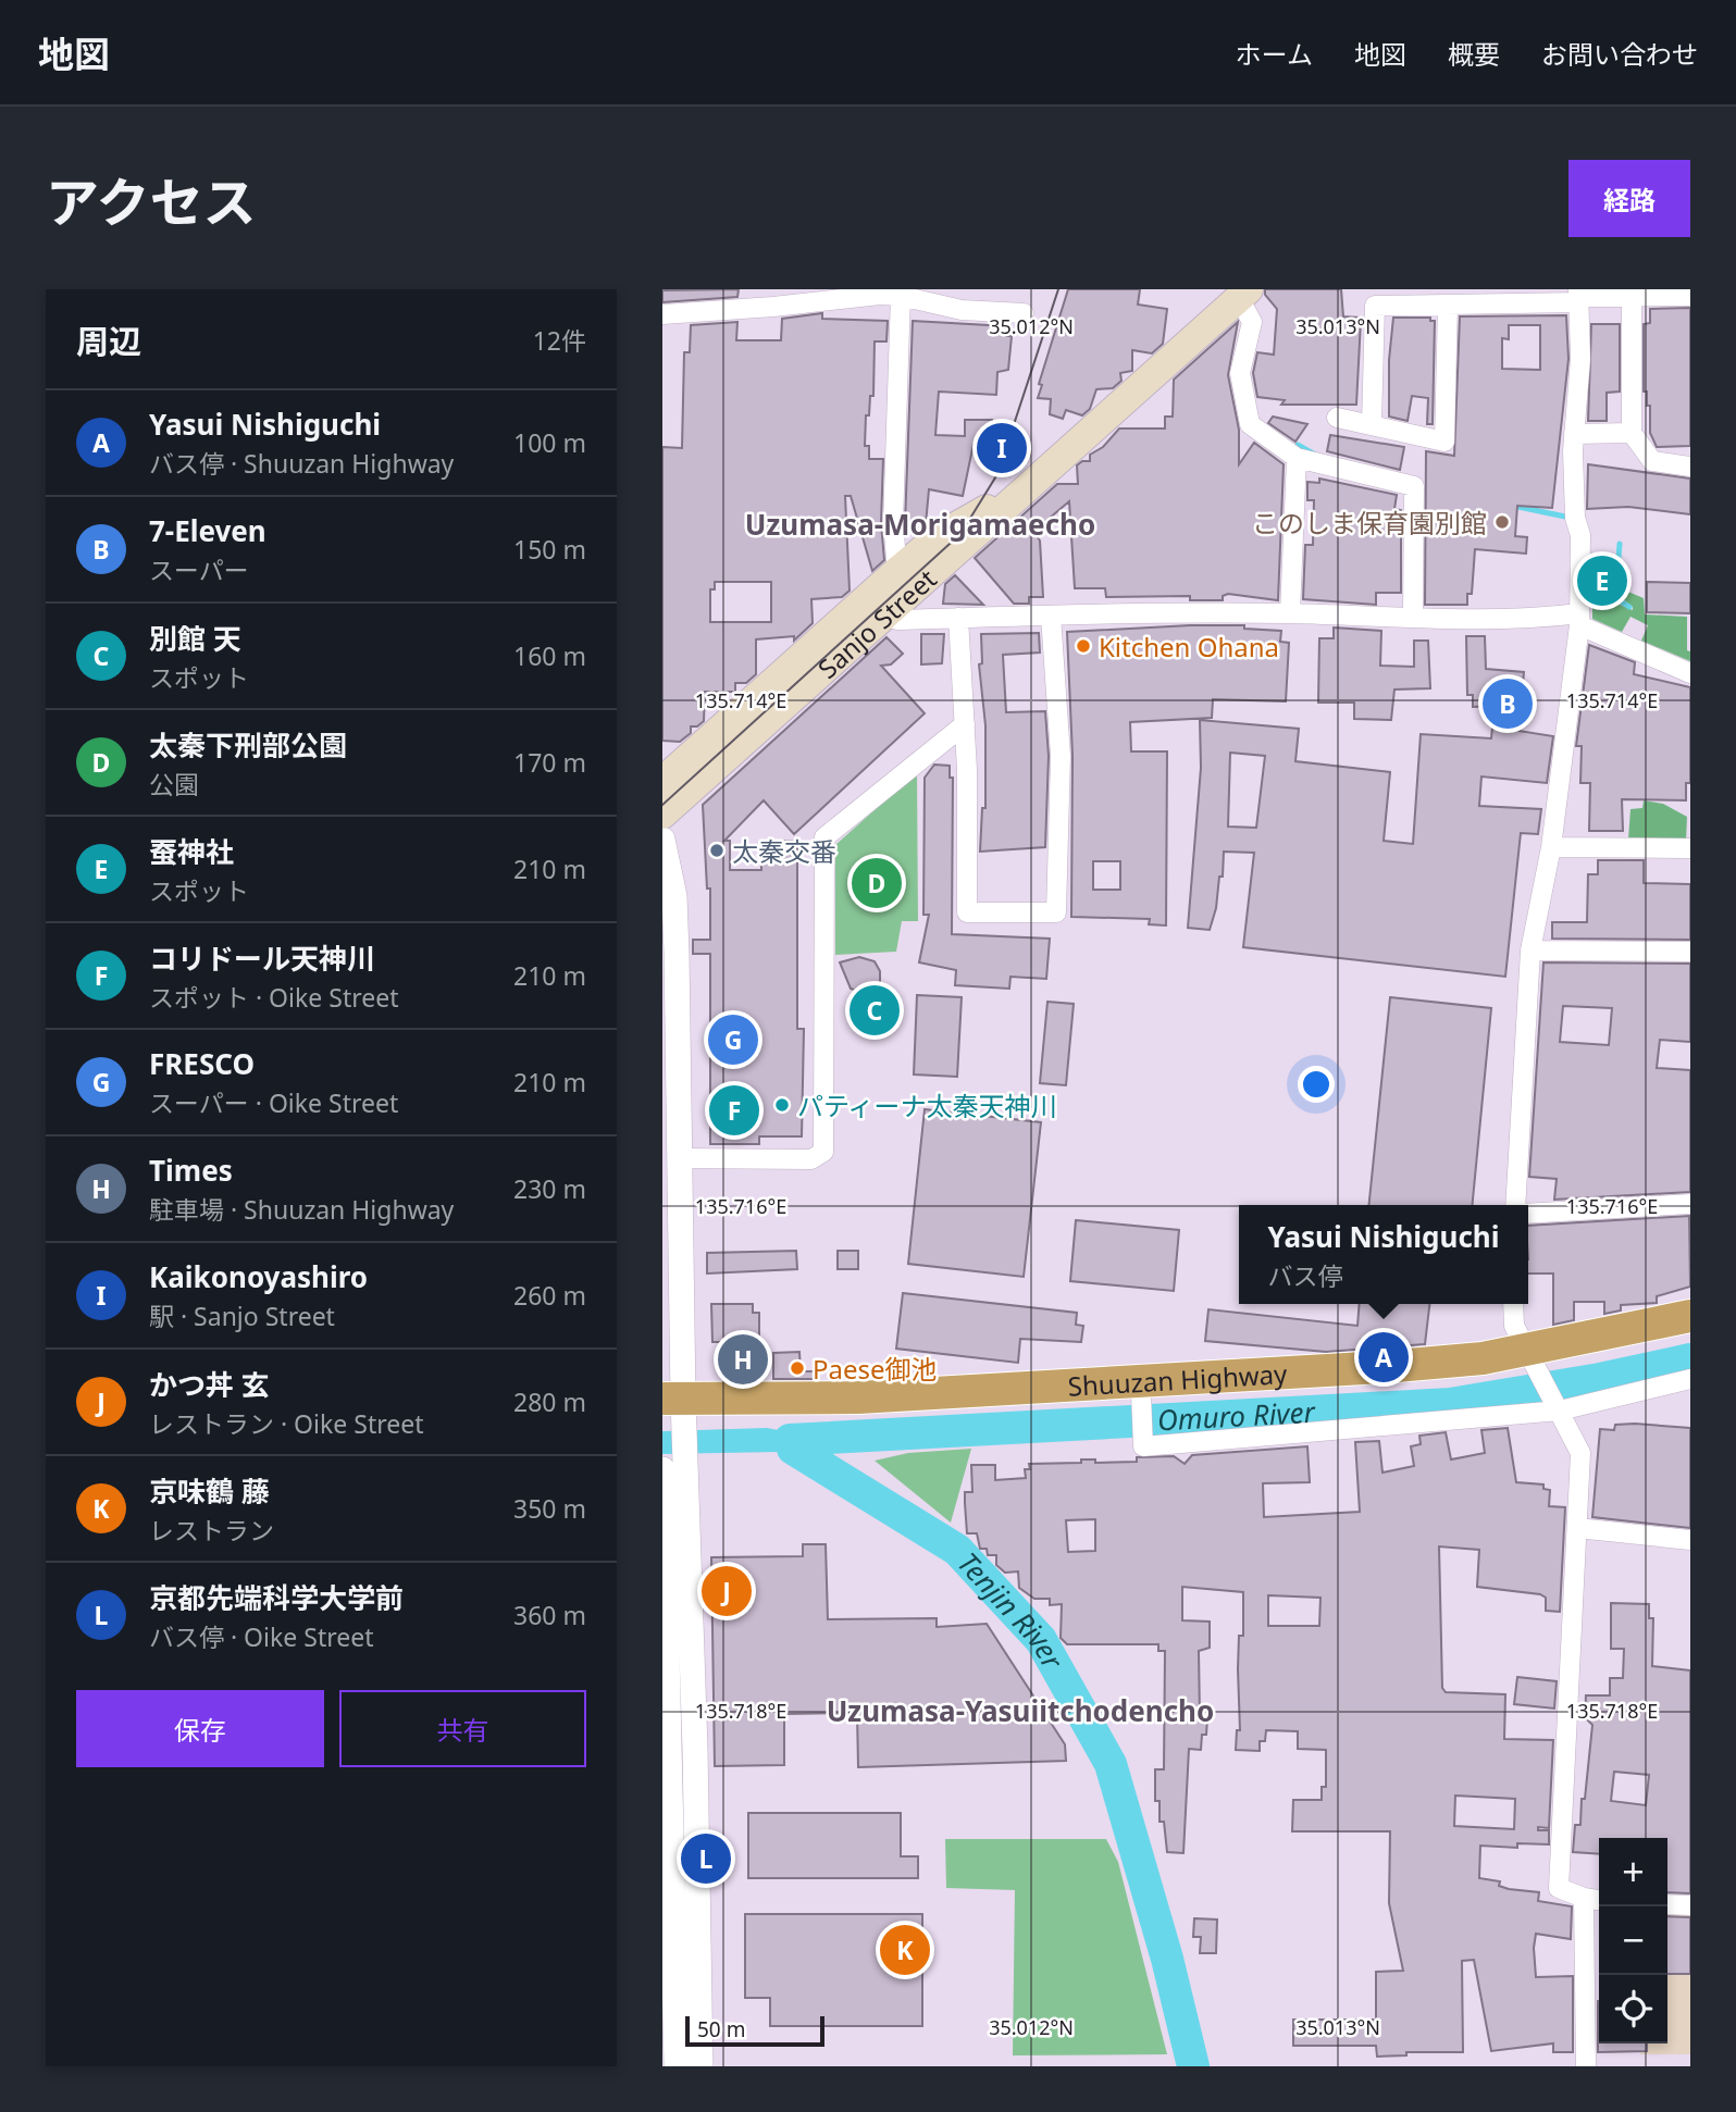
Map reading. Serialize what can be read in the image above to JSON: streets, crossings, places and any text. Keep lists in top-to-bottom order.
{
  "streets": {
    "highway": ["Shuuzan Highway"],
    "main road": ["Sanjo Street"]
  },
  "districts": ["Uzumasa-Morigamaecho", "Uzumasa-Yasuiitchodencho"],
  "water": ["Omuro River", "Tenjin River"],
  "places": [
    "このしま保育園別館",
    "Kitchen Ohana",
    "太秦交番",
    "パティーナ太秦天神川",
    "Paese御池"
  ],
  "scale_bar": "50 m",
  "page": {
    "header": "地図",
    "nav": [
      "ホーム",
      "地図",
      "概要",
      "お問い合わせ"
    ],
    "title": "アクセス",
    "buttons": [
      "経路",
      ["保存", "共有"]
    ],
    "heading": ["周辺", "12件"],
    "list": [
      {
        "mark": "A",
        "name": "Yasui Nishiguchi",
        "note": "バス停 · Shuuzan Highway",
        "value": "100 m"
      },
      {
        "mark": "B",
        "name": "7-Eleven",
        "note": "スーパー",
        "value": "150 m"
      },
      {
        "mark": "C",
        "name": "別館 天",
        "note": "スポット",
        "value": "160 m"
      },
      {
        "mark": "D",
        "name": "太秦下刑部公園",
        "note": "公園",
        "value": "170 m"
      },
      {
        "mark": "E",
        "name": "蚕神社",
        "note": "スポット",
        "value": "210 m"
      },
      {
        "mark": "F",
        "name": "コリドール天神川",
        "note": "スポット · Oike Street",
        "value": "210 m"
      },
      {
        "mark": "G",
        "name": "FRESCO",
        "note": "スーパー · Oike Street",
        "value": "210 m"
      },
      {
        "mark": "H",
        "name": "Times",
        "note": "駐車場 · Shuuzan Highway",
        "value": "230 m"
      },
      {
        "mark": "I",
        "name": "Kaikonoyashiro",
        "note": "駅 · Sanjo Street",
        "value": "260 m"
      },
      {
        "mark": "J",
        "name": "かつ丼 玄",
        "note": "レストラン · Oike Street",
        "value": "280 m"
      },
      {
        "mark": "K",
        "name": "京味鶴 藤",
        "note": "レストラン",
        "value": "350 m"
      },
      {
        "mark": "L",
        "name": "京都先端科学大学前",
        "note": "バス停 · Oike Street",
        "value": "360 m"
      }
    ],
    "pins": [
      "I",
      "E",
      "B",
      "D",
      "C",
      "G",
      "F",
      "A",
      "H",
      "J",
      "L",
      "K"
    ],
    "popup": ["Yasui Nishiguchi", "バス停"],
    "map_buttons": ["+", "−"],
    "scale": "50 m"
  },
  "coordinates": [
    "35.012°N",
    "35.013°N",
    "135.714°E",
    "135.716°E",
    "135.718°E"
  ]
}
